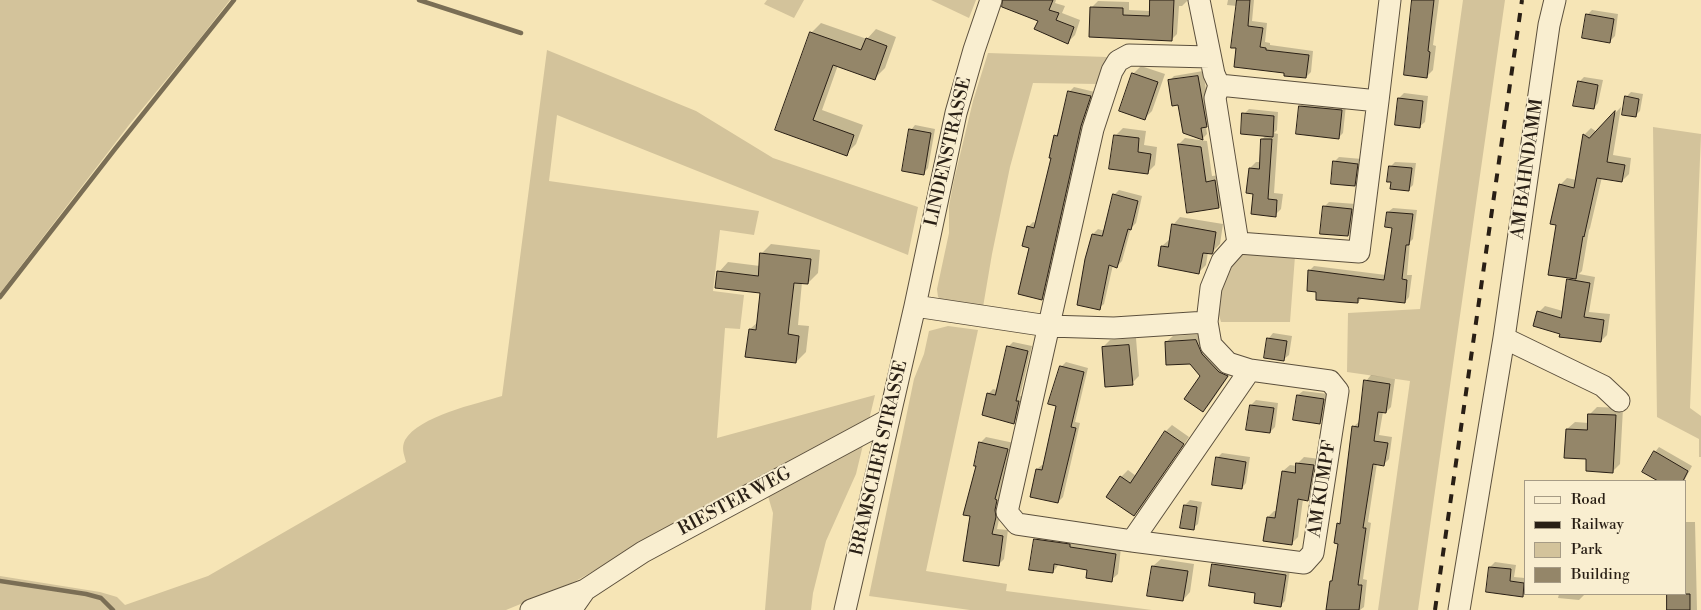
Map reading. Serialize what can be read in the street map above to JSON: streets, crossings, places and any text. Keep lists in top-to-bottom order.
{
  "streets": {
    "street": [
      "LINDENSTRASSE",
      "AM BAHNDAMM",
      "BRAMSCHER STRASSE",
      "AM KUMPF",
      "RIESTER WEG"
    ]
  },
  "crossings": [
    ["LINDENSTRASSE", "BRAMSCHER STRASSE"],
    ["BRAMSCHER STRASSE", "RIESTER WEG"]
  ],
  "legend": [
    "Road",
    "Railway",
    "Park",
    "Building"
  ]
}
